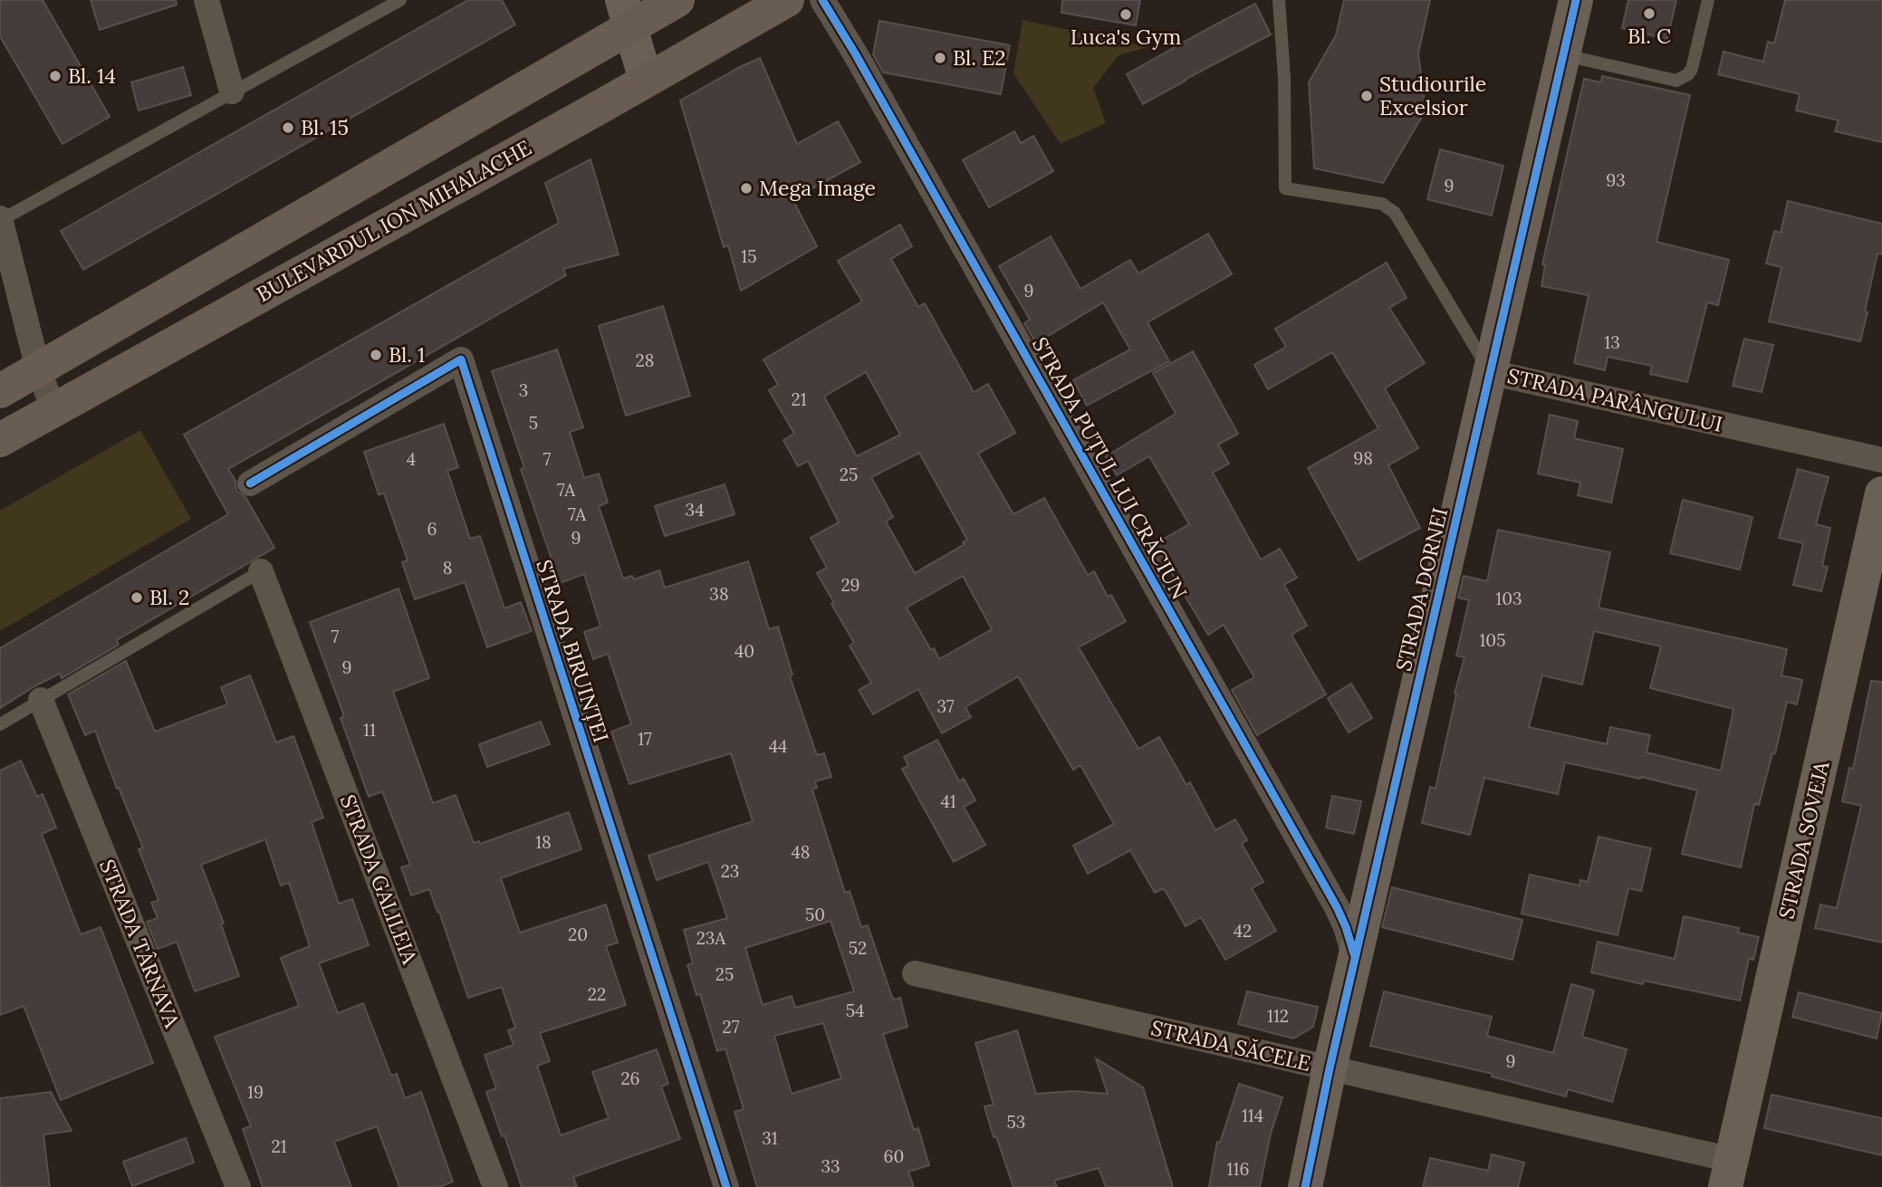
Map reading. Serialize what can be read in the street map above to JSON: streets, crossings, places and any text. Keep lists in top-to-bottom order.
{
  "streets": {
    "main road": ["BULEVARDUL ION MIHALACHE"],
    "street": [
      "STRADA PARÂNGULUI",
      "STRADA PUȚUL LUI CRĂCIUN",
      "STRADA DORNEI",
      "STRADA BIRUINȚEI",
      "STRADA SOVEJA",
      "STRADA GALILEIA",
      "STRADA TÂRNAVA",
      "STRADA SĂCELE"
    ]
  },
  "crossings": [
    ["STRADA PARÂNGULUI", "STRADA DORNEI"],
    ["STRADA PUȚUL LUI CRĂCIUN", "STRADA DORNEI"],
    ["STRADA DORNEI", "STRADA SĂCELE"],
    ["STRADA SOVEJA", "STRADA SĂCELE"]
  ],
  "places": [
    "Bl. C",
    "Luca's Gym",
    "Bl. E2",
    "Bl. 14",
    "Studiourile Excelsior",
    "Bl. 15",
    "Mega Image",
    "Bl. 1",
    "Bl. 2"
  ],
  "house_numbers": [
    "93",
    "9",
    "15",
    "9",
    "13",
    "28",
    "3",
    "21",
    "5",
    "98",
    "4",
    "7",
    "25",
    "7A",
    "34",
    "7A",
    "6",
    "9",
    "8",
    "29",
    "38",
    "103",
    "7",
    "105",
    "40",
    "9",
    "37",
    "11",
    "17",
    "44",
    "41",
    "18",
    "48",
    "23",
    "50",
    "42",
    "20",
    "23A",
    "52",
    "25",
    "22",
    "54",
    "112",
    "27",
    "9",
    "26",
    "19",
    "114",
    "53",
    "31",
    "21",
    "60",
    "33",
    "116"
  ]
}
